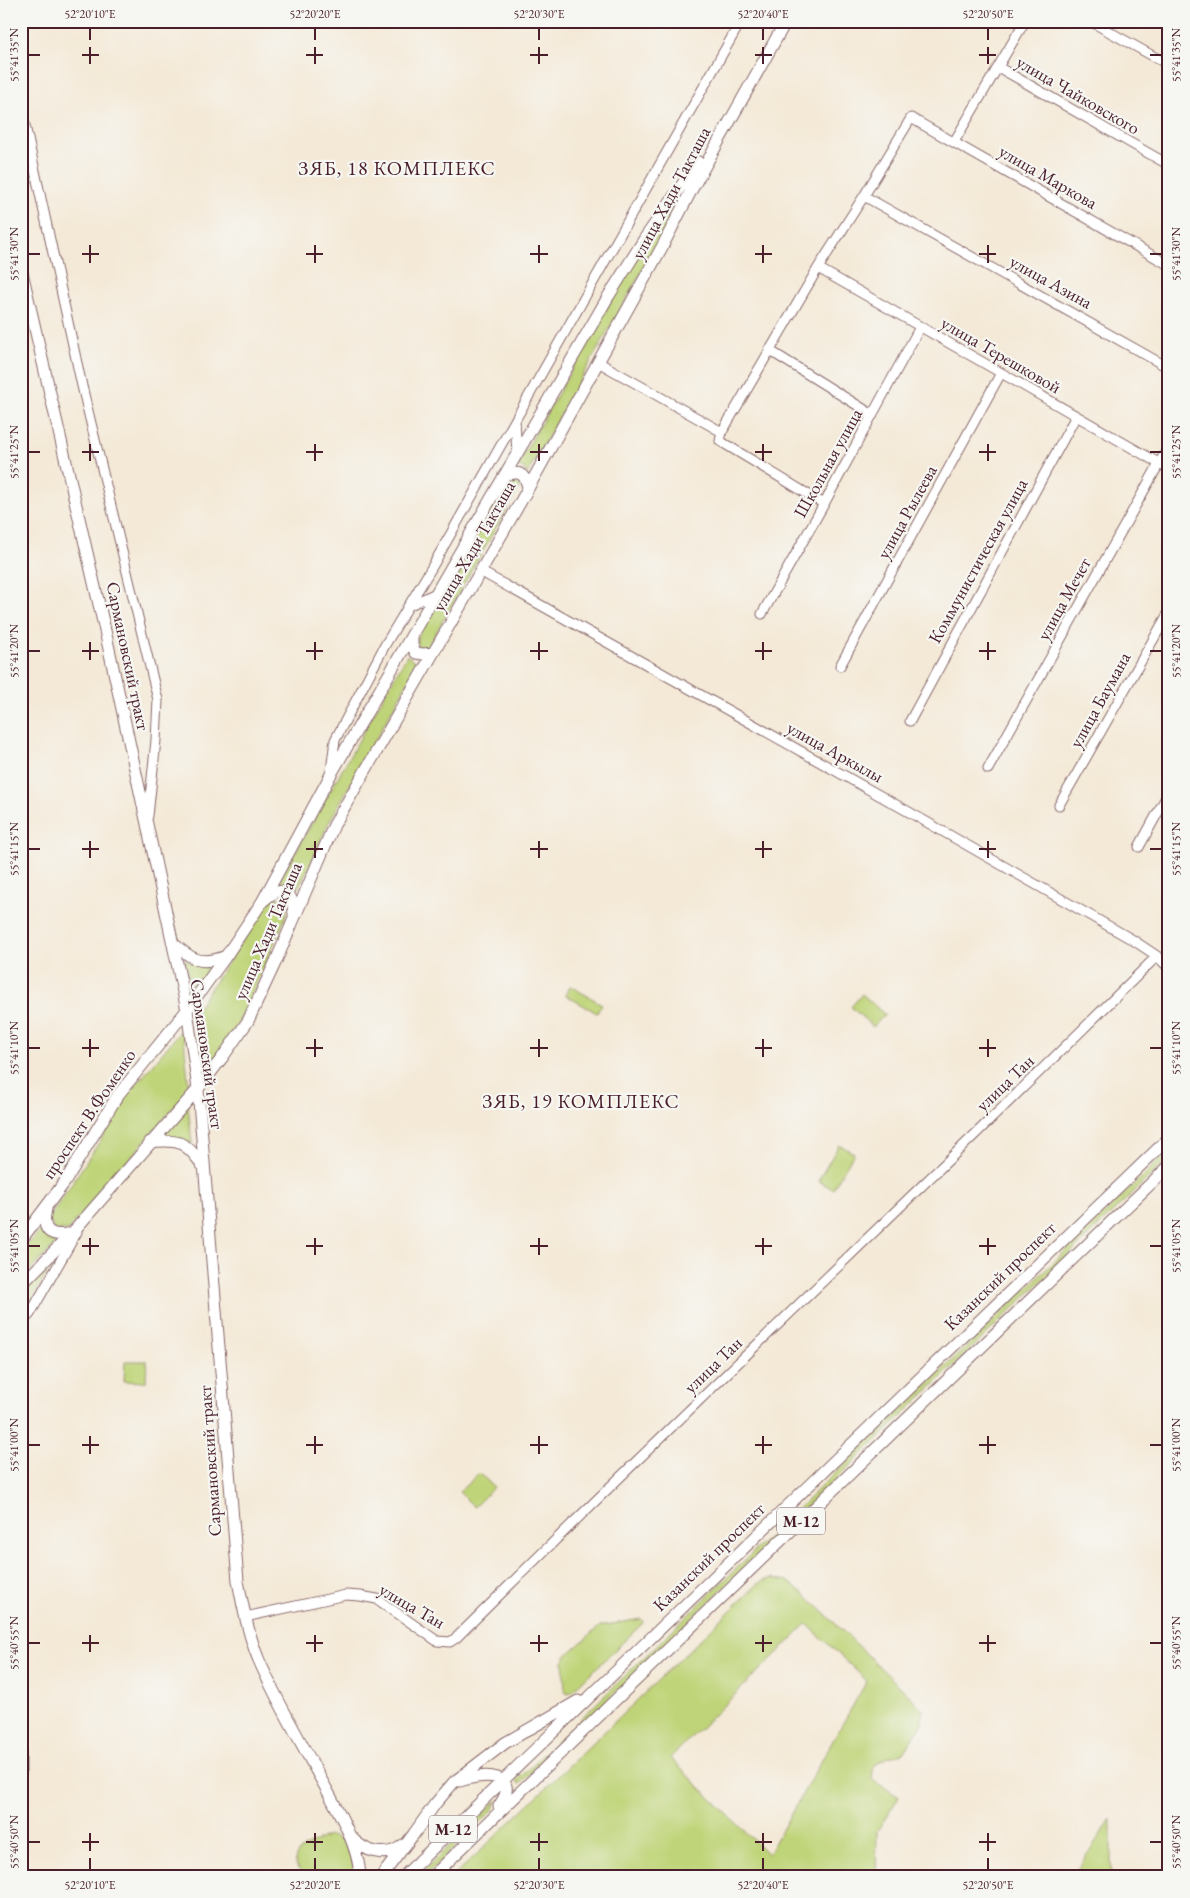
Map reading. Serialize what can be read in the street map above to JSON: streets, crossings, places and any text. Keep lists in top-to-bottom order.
{
  "streets": {
    "main road": [
      "улица Хади Такташа",
      "Сармановский тракт",
      "проспект В.Фоменко",
      "Казанский проспект",
      "М-12"
    ],
    "street": [
      "улица Чайковского",
      "улица Маркова",
      "улица Азина",
      "улица Терешковой",
      "Школьная улица",
      "улица Рылеева",
      "Коммунистическая улица",
      "улица Мечет",
      "улица Баумана",
      "улица Аркылы",
      "улица Тан"
    ]
  },
  "crossings": [
    ["улица Маркова", "улица Азина"],
    ["улица Хади Такташа", "Сармановский тракт"],
    ["улица Хади Такташа", "улица Аркылы"],
    ["улица Хади Такташа", "проспект В.Фоменко"],
    ["улица Терешковой", "Школьная улица"],
    ["улица Терешковой", "улица Рылеева"],
    ["улица Терешковой", "Коммунистическая улица"],
    ["улица Терешковой", "улица Мечет"],
    ["Сармановский тракт", "улица Тан"],
    ["Сармановский тракт", "проспект В.Фоменко"],
    ["улица Аркылы", "улица Тан"]
  ],
  "districts": ["ЗЯБ, 18 КОМПЛЕКС", "ЗЯБ, 19 КОМПЛЕКС"],
  "coordinates": [
    "52°20'10\"E",
    "52°20'20\"E",
    "52°20'30\"E",
    "52°20'40\"E",
    "52°20'50\"E",
    "55°41'35\"N",
    "55°41'30\"N",
    "55°41'25\"N",
    "55°41'20\"N",
    "55°41'15\"N",
    "55°41'10\"N",
    "55°41'05\"N",
    "55°41'00\"N",
    "55°40'55\"N",
    "55°40'50\"N"
  ]
}
